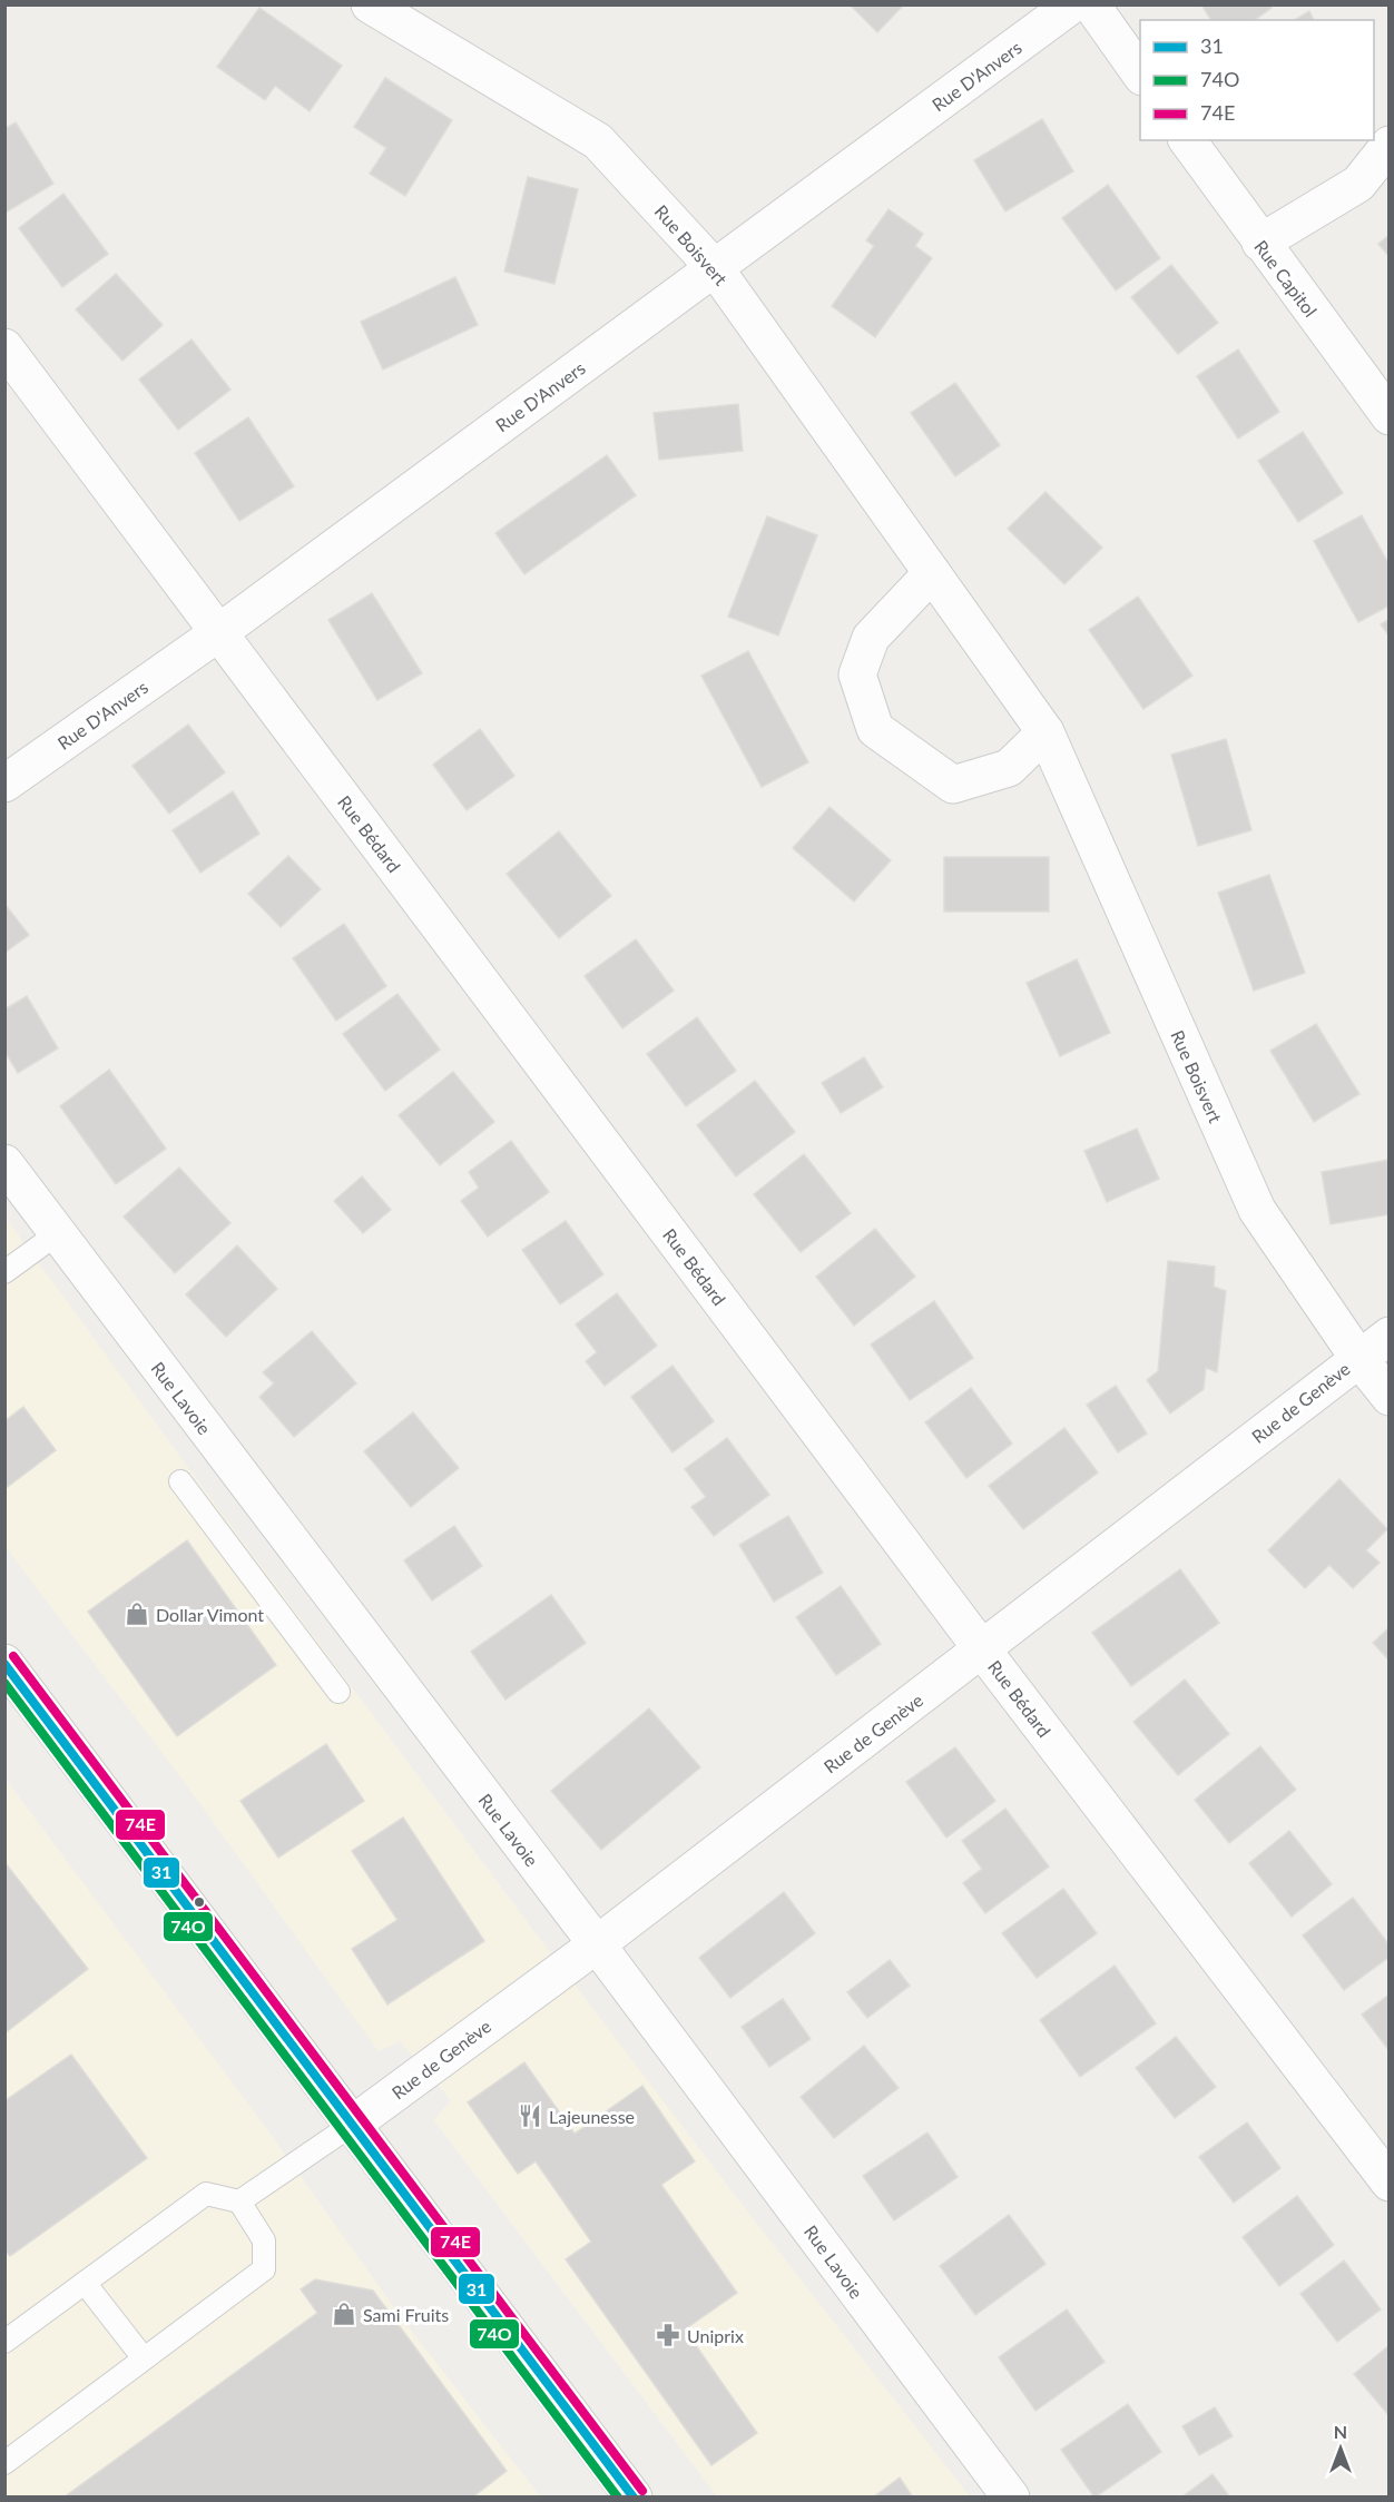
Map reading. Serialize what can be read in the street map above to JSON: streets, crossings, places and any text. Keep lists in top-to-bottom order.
{
  "streets": {
    "street": [
      "Rue D'Anvers",
      "Rue Boisvert",
      "Rue Capitol",
      "Rue Bédard",
      "Rue Lavoie",
      "Rue de Genève"
    ]
  },
  "crossings": [
    ["Rue D'Anvers", "Rue Boisvert"],
    ["Rue D'Anvers", "Rue Bédard"],
    ["Rue Boisvert", "Rue de Genève"],
    ["Rue Bédard", "Rue de Genève"],
    ["Rue Lavoie", "Rue de Genève"]
  ],
  "places": {
    "shop": ["Dollar Vimont", "Sami Fruits"],
    "restaurant": ["Lajeunesse"],
    "pharmacy": ["Uniprix"]
  },
  "lines": ["transit line 74E", "transit line 31", "transit line 74O"],
  "legend": ["31", "74O", "74E"],
  "north": "top"
}
